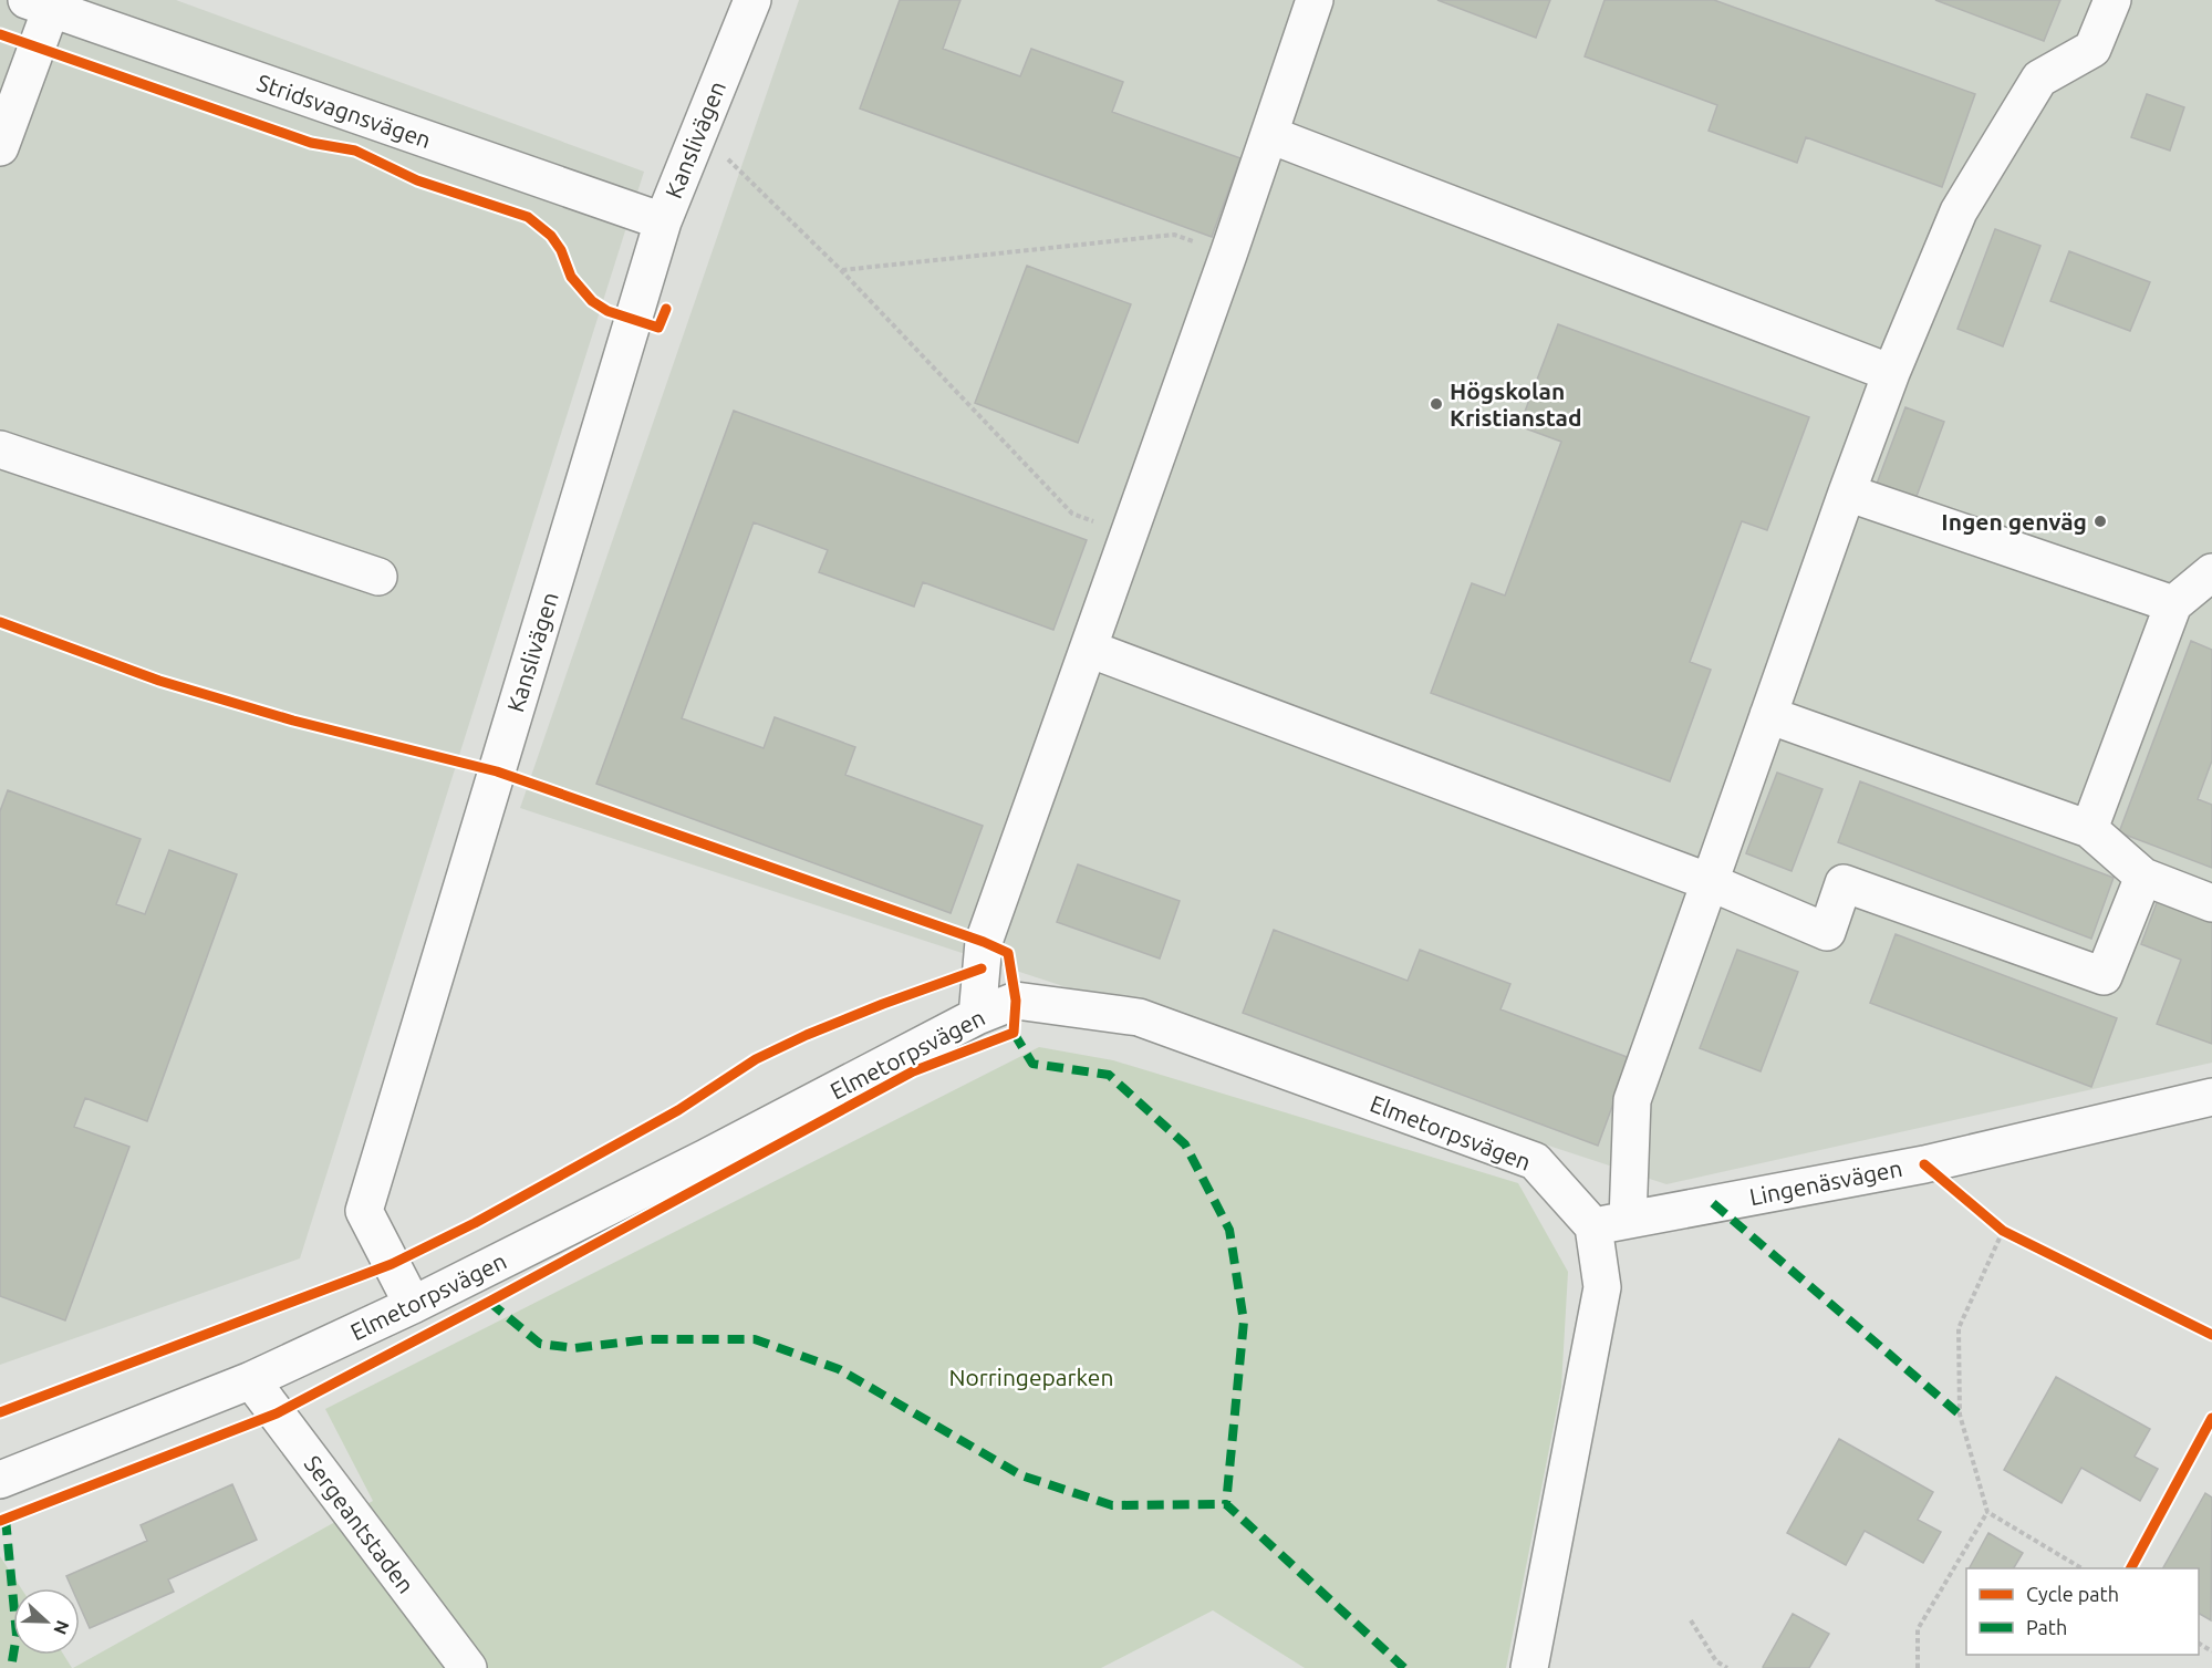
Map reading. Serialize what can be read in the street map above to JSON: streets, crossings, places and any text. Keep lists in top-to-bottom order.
{
  "streets": {
    "street": [
      "Stridsvagnsvägen",
      "Kanslivägen",
      "Elmetorpsvägen",
      "Lingenäsvägen",
      "Sergeantstaden"
    ]
  },
  "crossings": [
    ["Stridsvagnsvägen", "Kanslivägen"],
    ["Kanslivägen", "Elmetorpsvägen"],
    ["Elmetorpsvägen", "Lingenäsvägen"],
    ["Elmetorpsvägen", "Sergeantstaden"]
  ],
  "parks": ["Norringeparken"],
  "places": ["Högskolan Kristianstad", "Ingen genväg"],
  "legend": ["Cycle path", "Path"],
  "north": "right"
}
